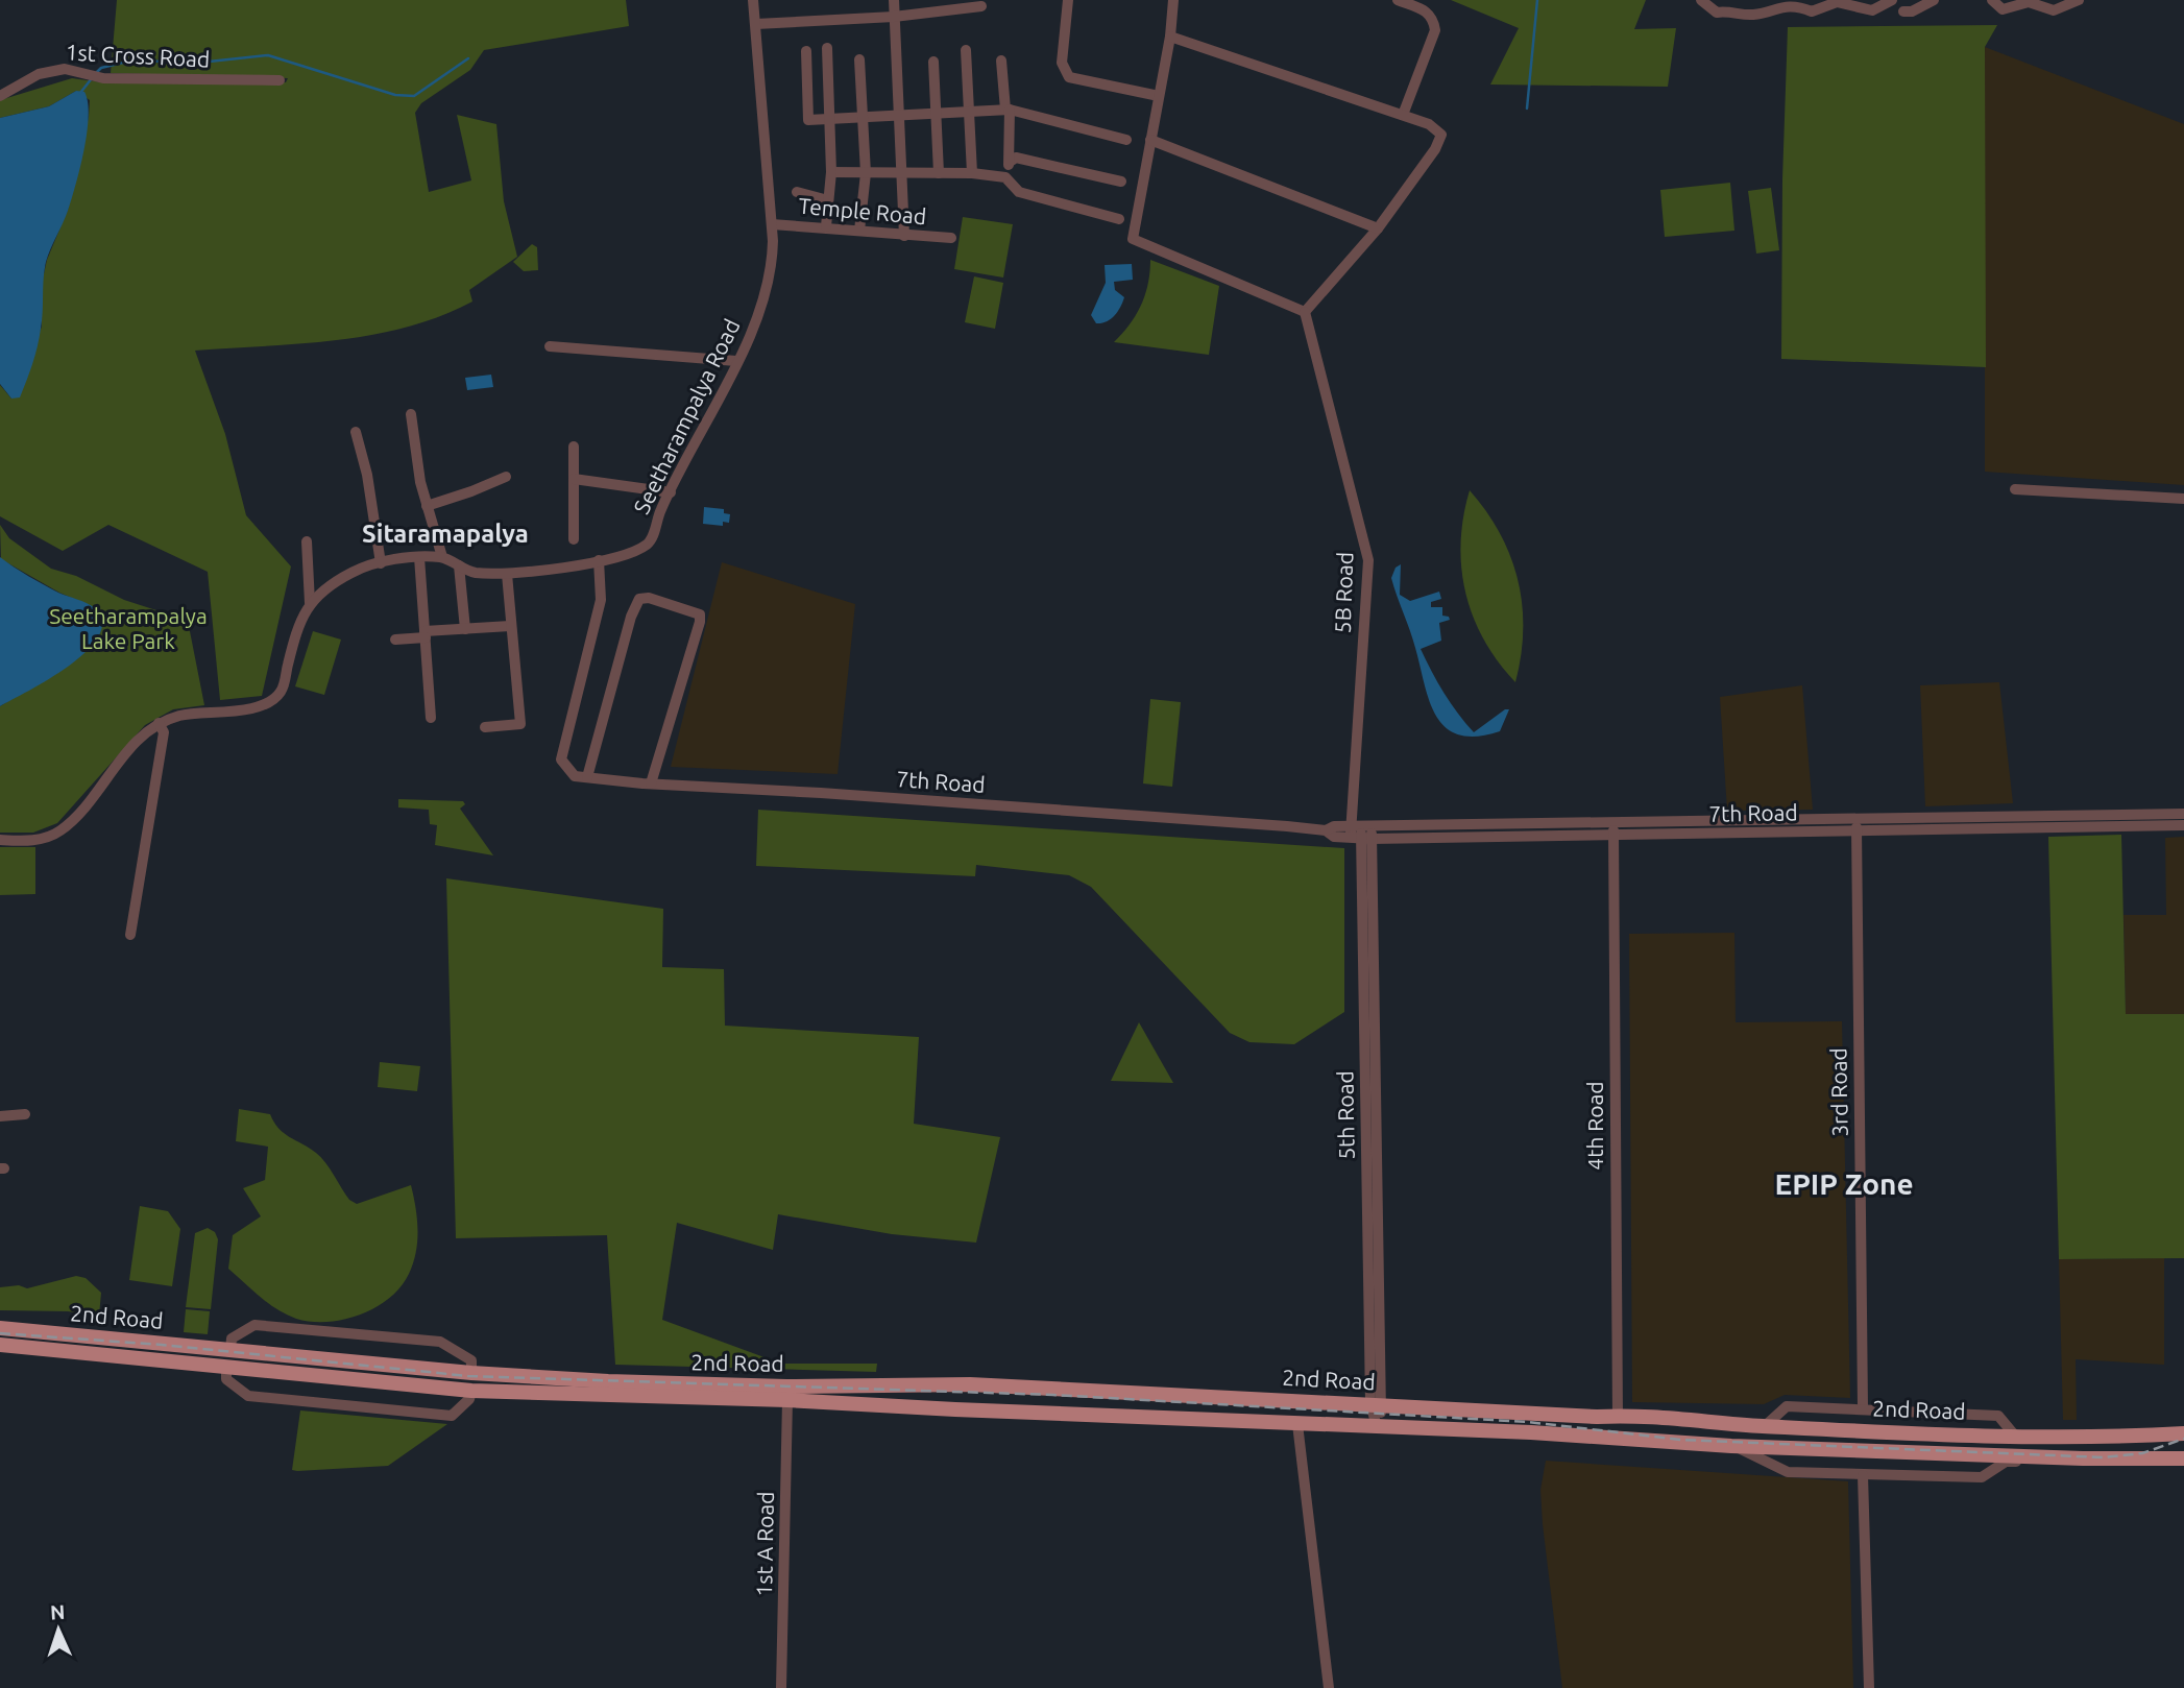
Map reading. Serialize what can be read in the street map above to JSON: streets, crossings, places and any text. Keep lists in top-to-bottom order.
{
  "streets": {
    "main road": ["2nd Road"],
    "street": [
      "1st Cross Road",
      "Temple Road",
      "Seetharampalya Road",
      "5B Road",
      "7th Road",
      "3rd Road",
      "5th Road",
      "4th Road",
      "1st A Road"
    ]
  },
  "crossings": [
    ["Temple Road", "Seetharampalya Road"],
    ["Seetharampalya Road", "7th Road"],
    ["5B Road", "7th Road"],
    ["5B Road", "5th Road"],
    ["7th Road", "3rd Road"],
    ["7th Road", "5th Road"],
    ["7th Road", "4th Road"],
    ["5th Road", "2nd Road"],
    ["4th Road", "2nd Road"],
    ["2nd Road", "1st A Road"]
  ],
  "districts": ["Sitaramapalya", "EPIP Zone"],
  "parks": ["Seetharampalya Lake Park"],
  "north": "top"
}
